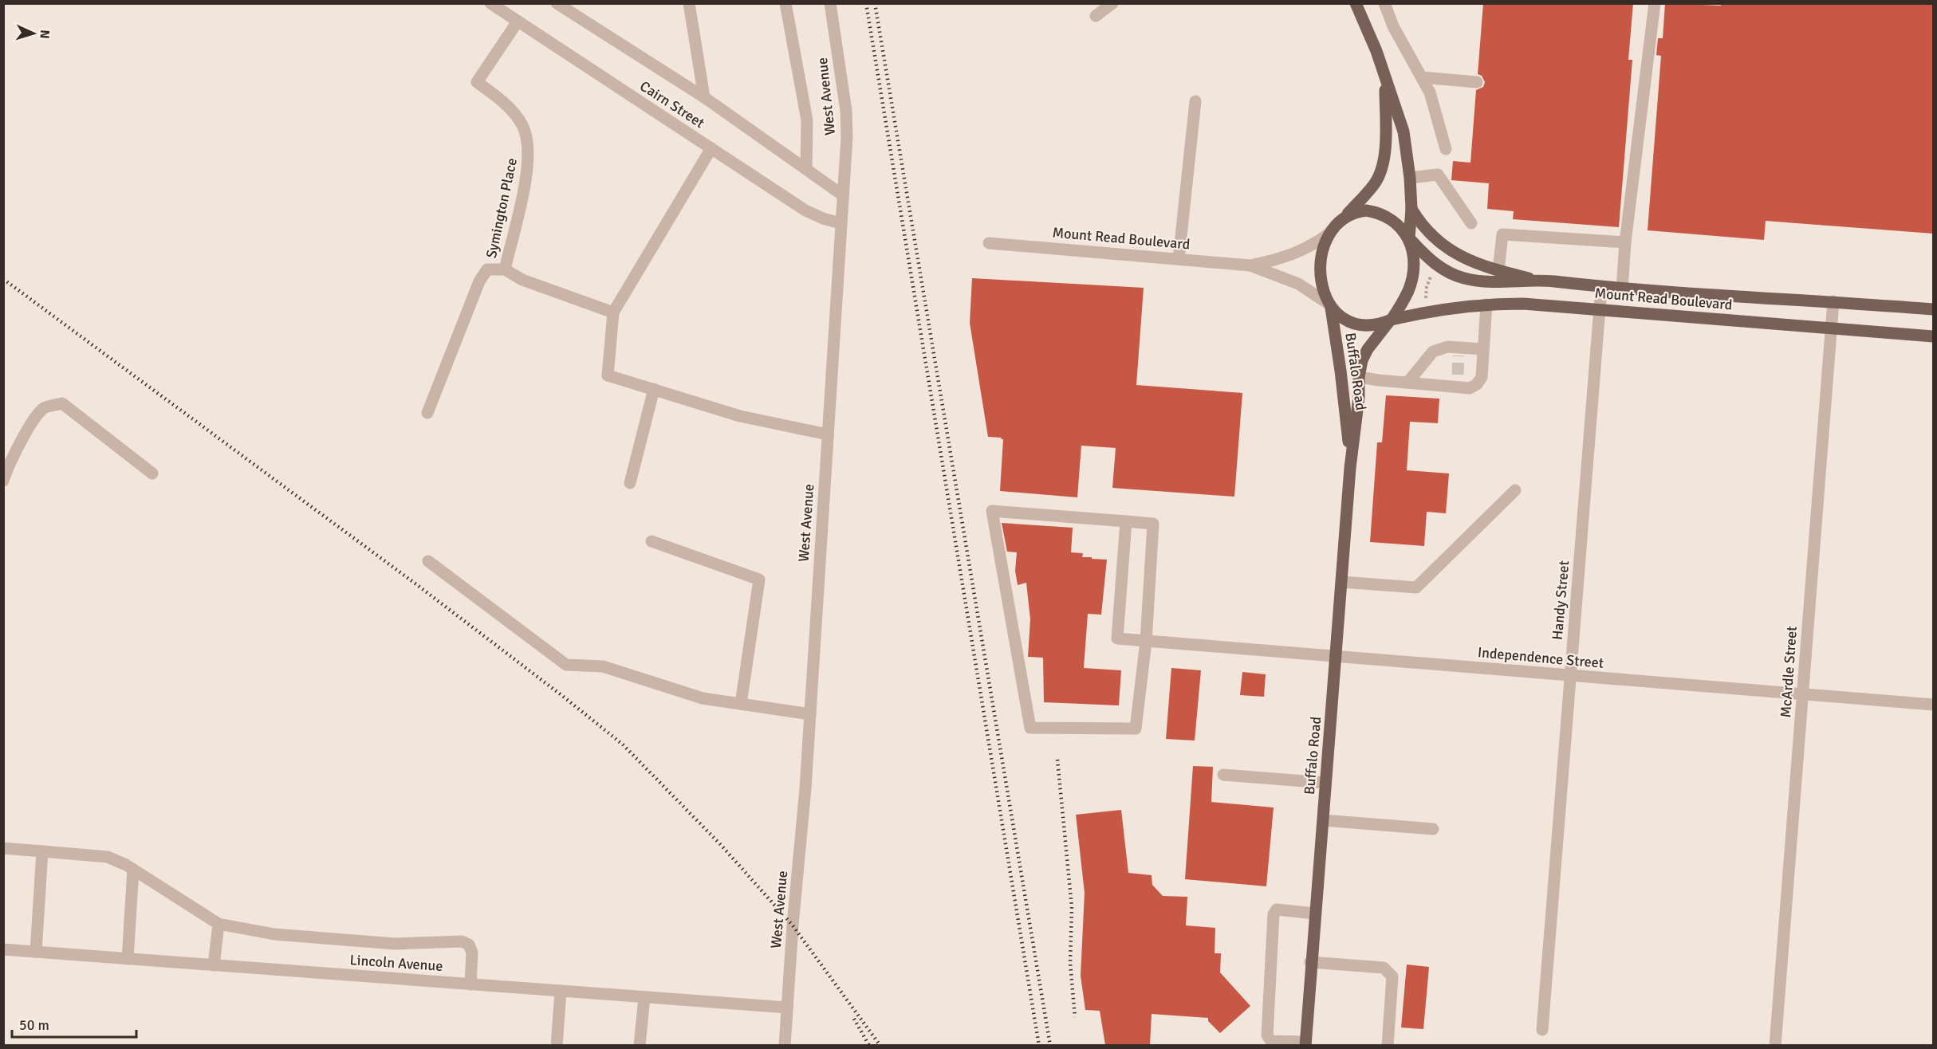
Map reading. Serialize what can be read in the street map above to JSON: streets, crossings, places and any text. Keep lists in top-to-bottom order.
{
  "streets": {
    "main road": ["Mount Read Boulevard", "Buffalo Road"],
    "street": [
      "West Avenue",
      "Cairn Street",
      "Symington Place",
      "Handy Street",
      "Independence Street",
      "McArdle Street",
      "Lincoln Avenue"
    ]
  },
  "crossings": [
    ["West Avenue", "Cairn Street"],
    ["West Avenue", "Lincoln Avenue"],
    ["Cairn Street", "Symington Place"],
    ["Mount Read Boulevard", "Buffalo Road"],
    ["Mount Read Boulevard", "Handy Street"],
    ["Mount Read Boulevard", "McArdle Street"],
    ["Buffalo Road", "Independence Street"],
    ["Handy Street", "Independence Street"],
    ["Independence Street", "McArdle Street"]
  ],
  "scale_bar": "50 m",
  "north": "right"
}
